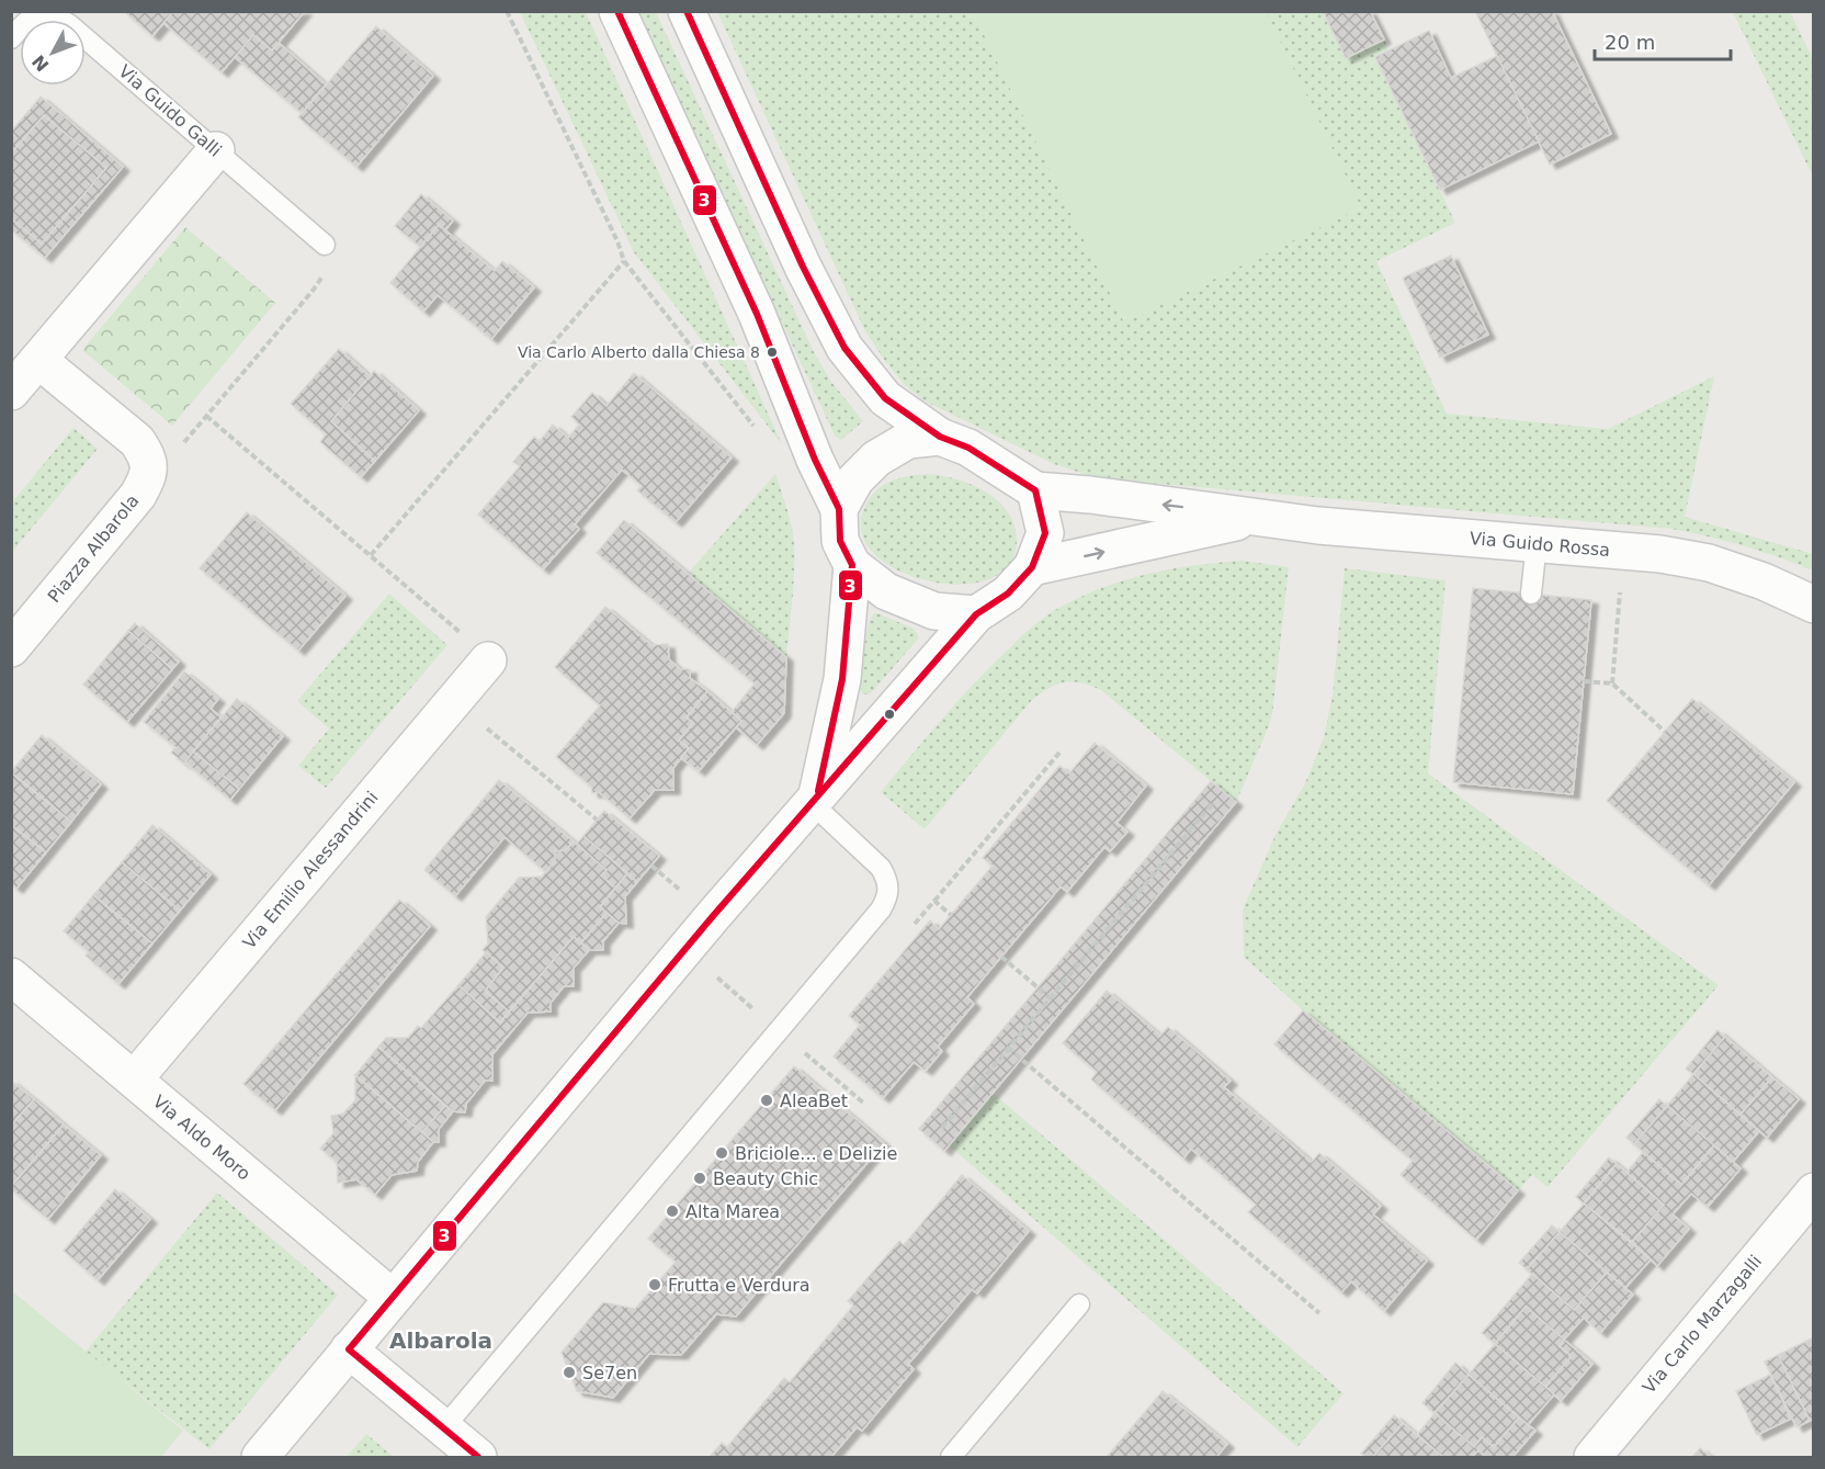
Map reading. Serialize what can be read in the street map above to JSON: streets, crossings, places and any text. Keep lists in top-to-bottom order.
{
  "streets": {
    "street": [
      "Via Guido Rossa",
      "Piazza Albarola",
      "Via Emilio Alessandrini",
      "Via Aldo Moro",
      "Via Carlo Marzagalli"
    ],
    "lane": ["Via Guido Galli"]
  },
  "crossings": [
    ["Via Emilio Alessandrini", "Via Aldo Moro"]
  ],
  "districts": ["Albarola"],
  "places": [
    "Via Carlo Alberto dalla Chiesa 8",
    "AleaBet",
    "Briciole... e Delizie",
    "Beauty Chic",
    "Alta Marea",
    "Frutta e Verdura",
    "Se7en"
  ],
  "lines": ["transit line 3"],
  "scale_bar": "20 m",
  "north": "bottom left"
}
